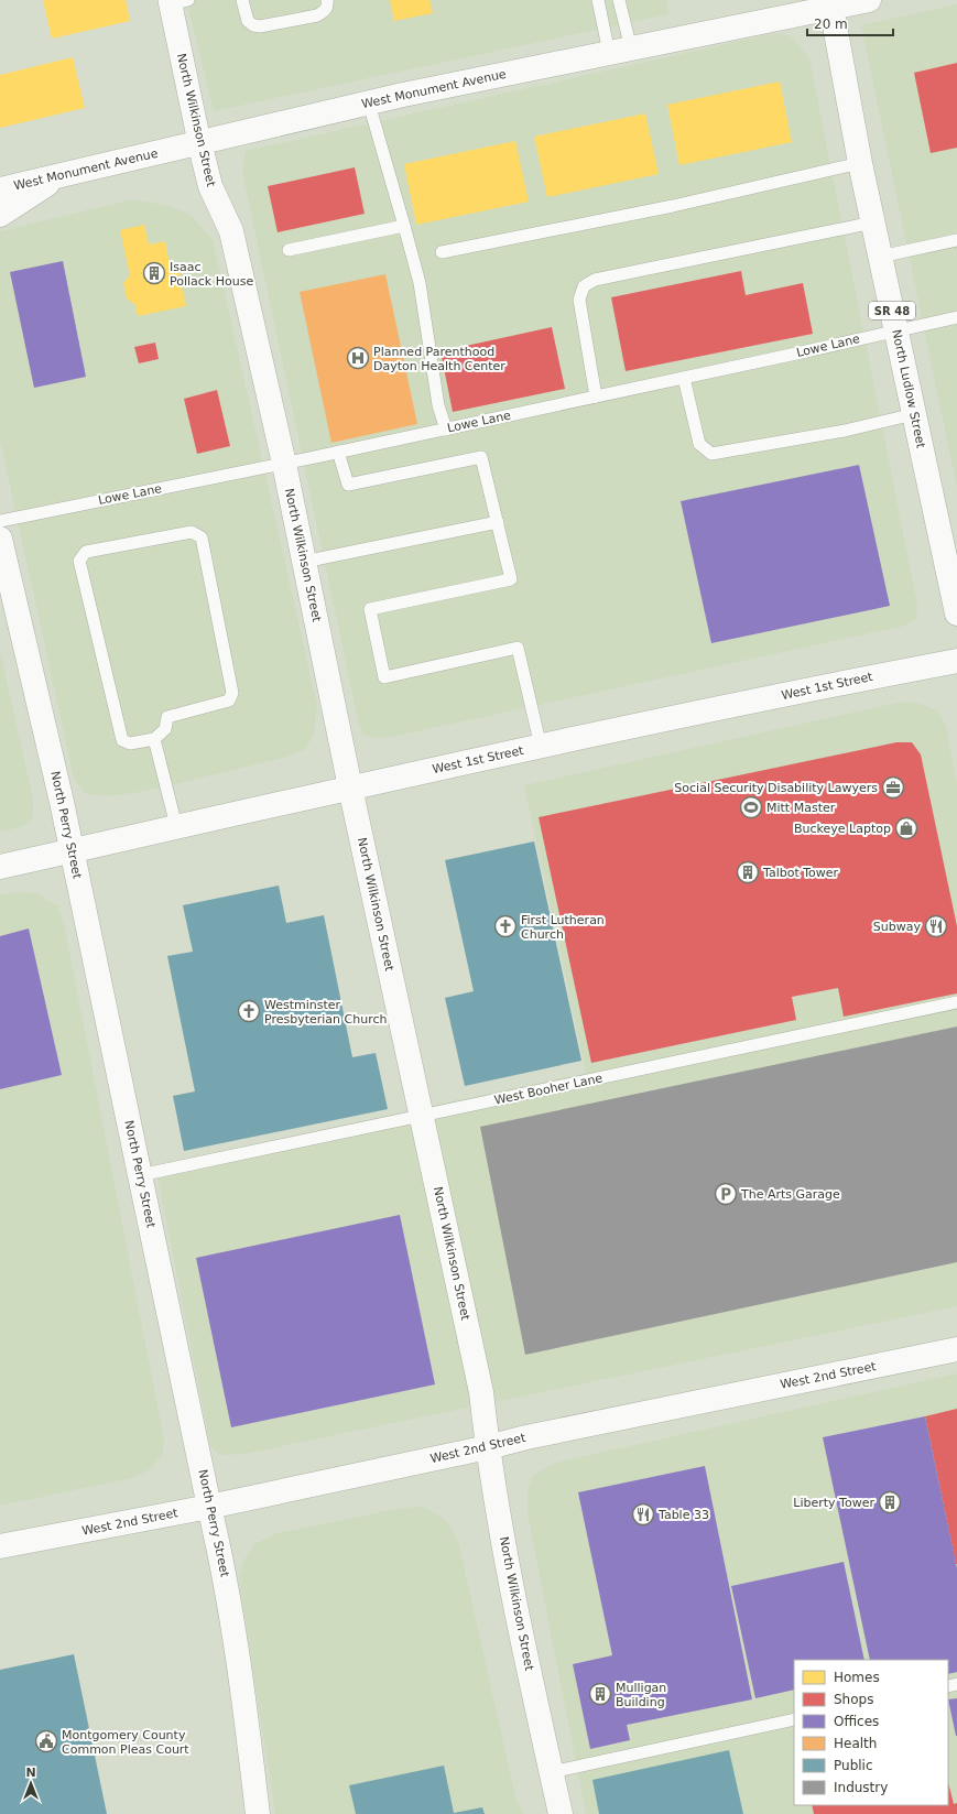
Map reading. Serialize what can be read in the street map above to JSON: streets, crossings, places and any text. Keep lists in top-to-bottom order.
{
  "streets": {
    "main road": [
      "West Monument Avenue",
      "North Wilkinson Street",
      "SR 48",
      "North Ludlow Street",
      "West 1st Street",
      "North Perry Street",
      "West 2nd Street"
    ],
    "lane": ["Lowe Lane", "West Booher Lane"]
  },
  "crossings": [
    ["West Monument Avenue", "North Wilkinson Street"],
    ["West Monument Avenue", "North Ludlow Street"],
    ["North Wilkinson Street", "Lowe Lane"],
    ["North Wilkinson Street", "West 1st Street"],
    ["North Wilkinson Street", "West Booher Lane"],
    ["North Wilkinson Street", "West 2nd Street"],
    ["Lowe Lane", "North Ludlow Street"],
    ["West 1st Street", "North Perry Street"],
    ["North Perry Street", "West Booher Lane"],
    ["North Perry Street", "West 2nd Street"]
  ],
  "places": {
    "building": [
      "Isaac Pollack House",
      "Talbot Tower",
      "Liberty Tower",
      "Mulligan Building"
    ],
    "hospital": ["Planned Parenthood Dayton Health Center"],
    "office": ["Social Security Disability Lawyers"],
    "sports": ["Mitt Master"],
    "shop": ["Buckeye Laptop"],
    "church": ["First Lutheran Church", "Westminster Presbyterian Church"],
    "restaurant": ["Subway", "Table 33"],
    "parking": ["The Arts Garage"],
    "public building": ["Montgomery County Common Pleas Court"]
  },
  "legend": [
    "Homes",
    "Shops",
    "Offices",
    "Health",
    "Public",
    "Industry"
  ],
  "scale_bar": "20 m",
  "north": "top"
}
